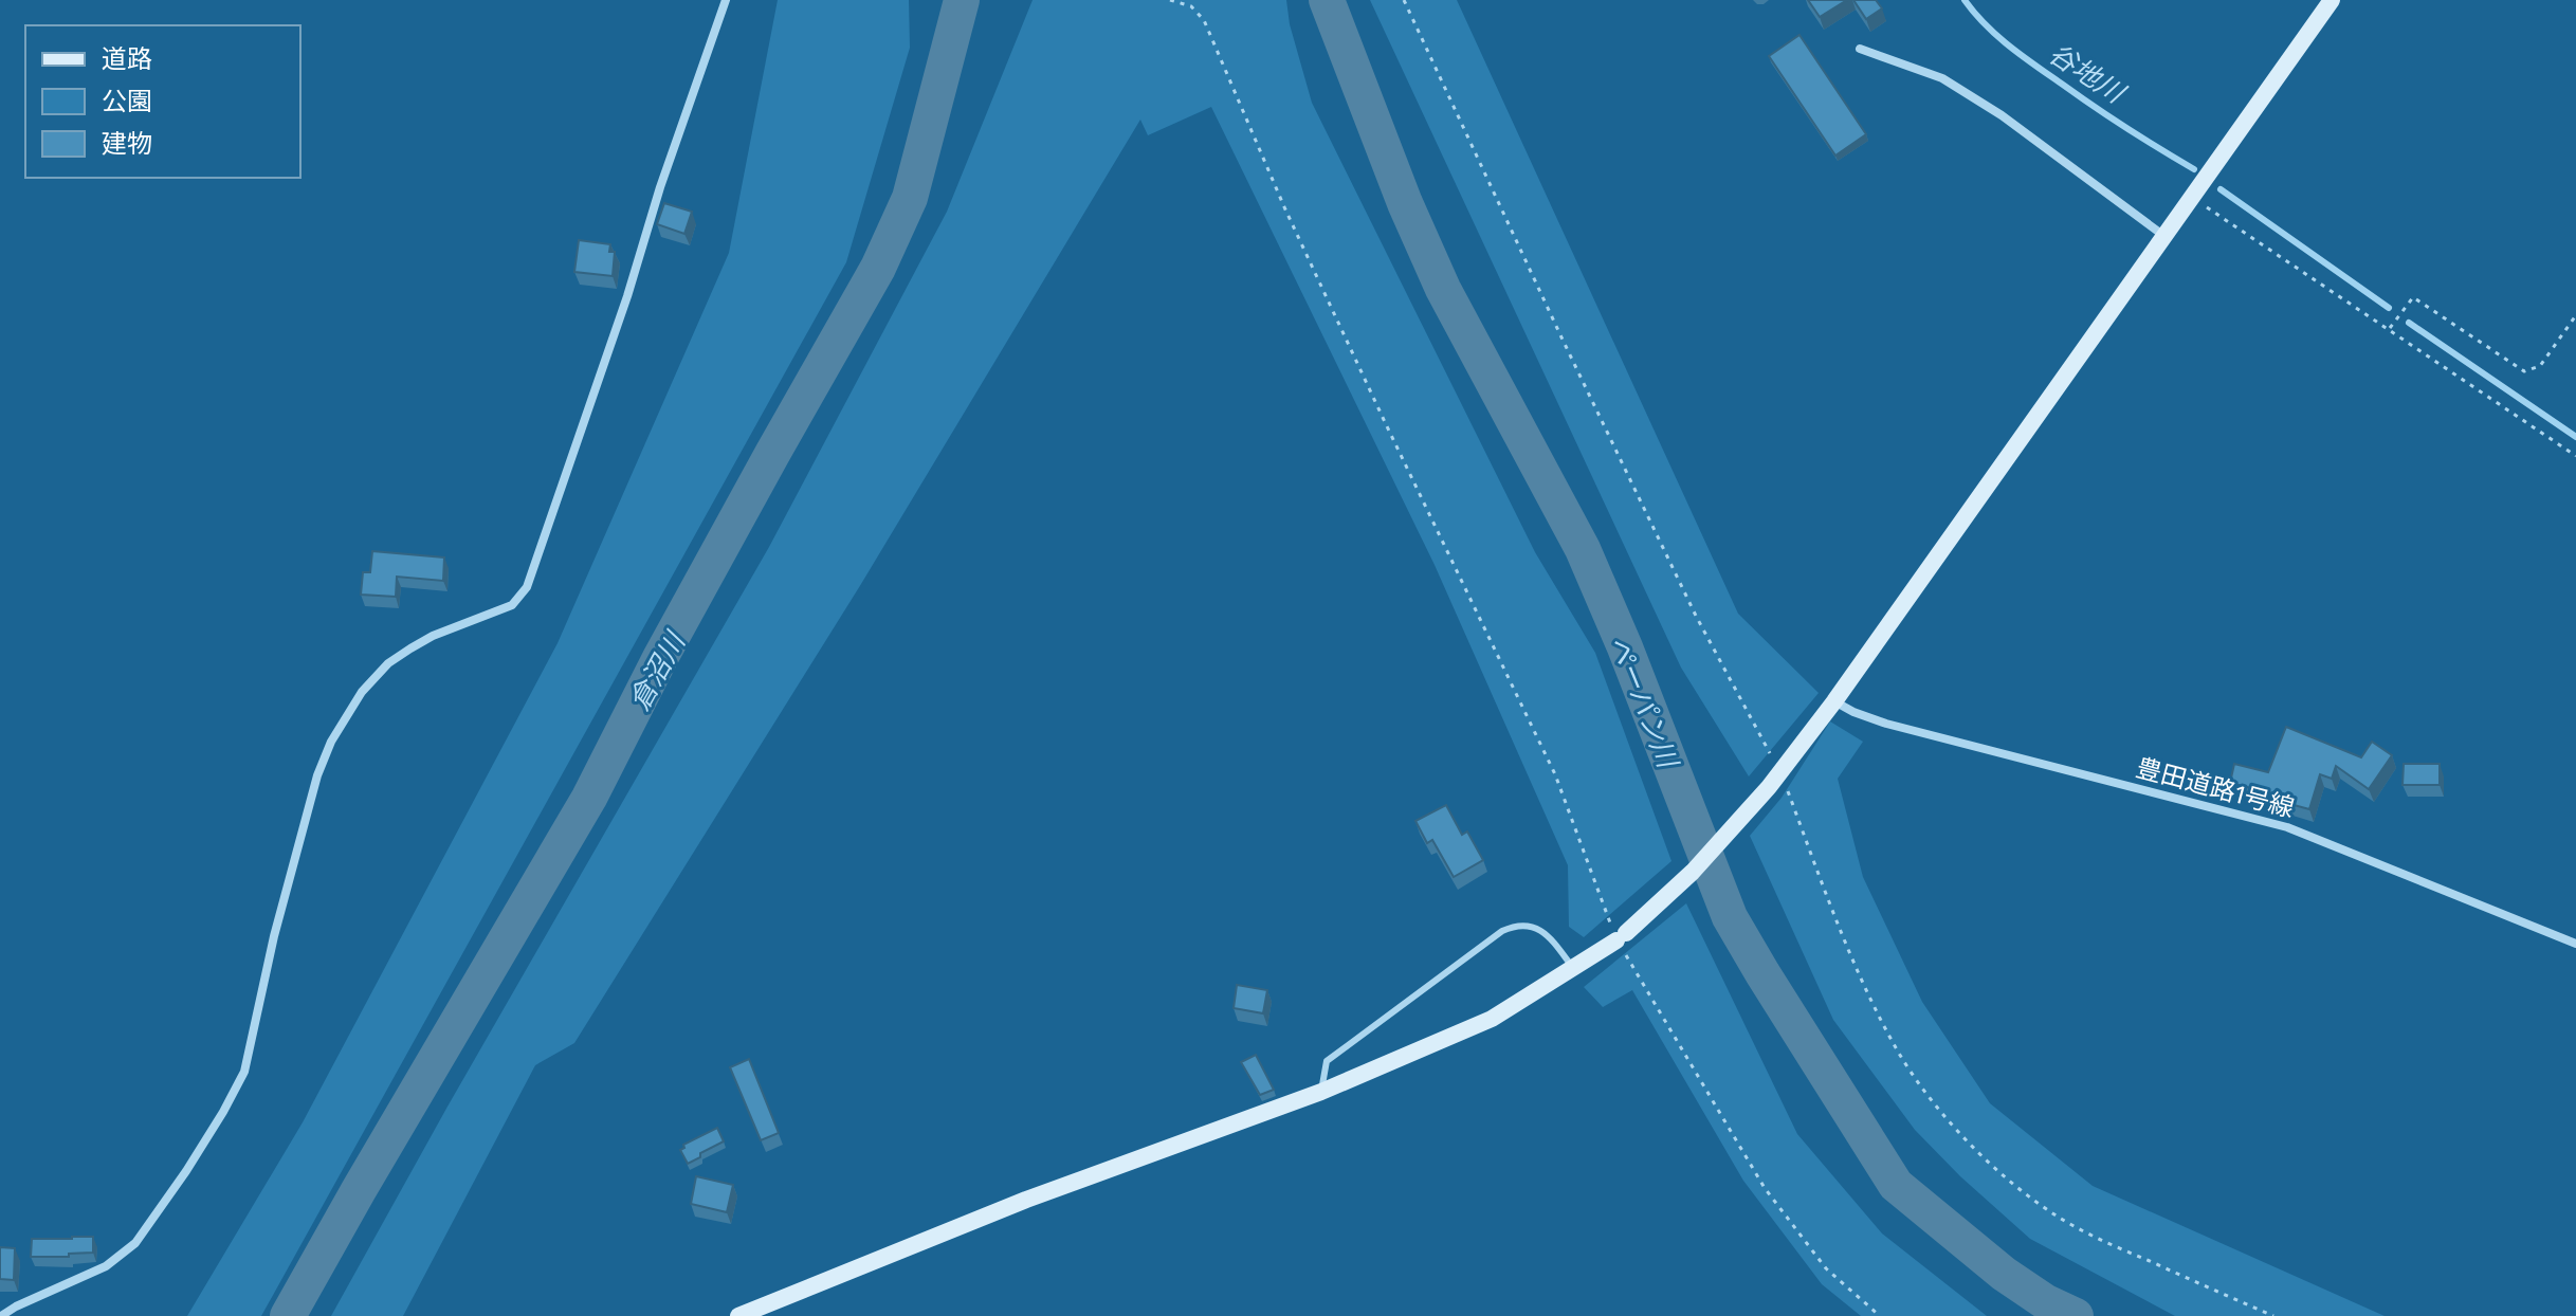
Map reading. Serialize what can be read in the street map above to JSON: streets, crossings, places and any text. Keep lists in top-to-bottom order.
{
  "streets": {
    "street": ["豊田道路1号線"]
  },
  "water": ["谷地川", "倉沼川", "ペーパン川"],
  "legend": ["道路", "公園", "建物"]
}
